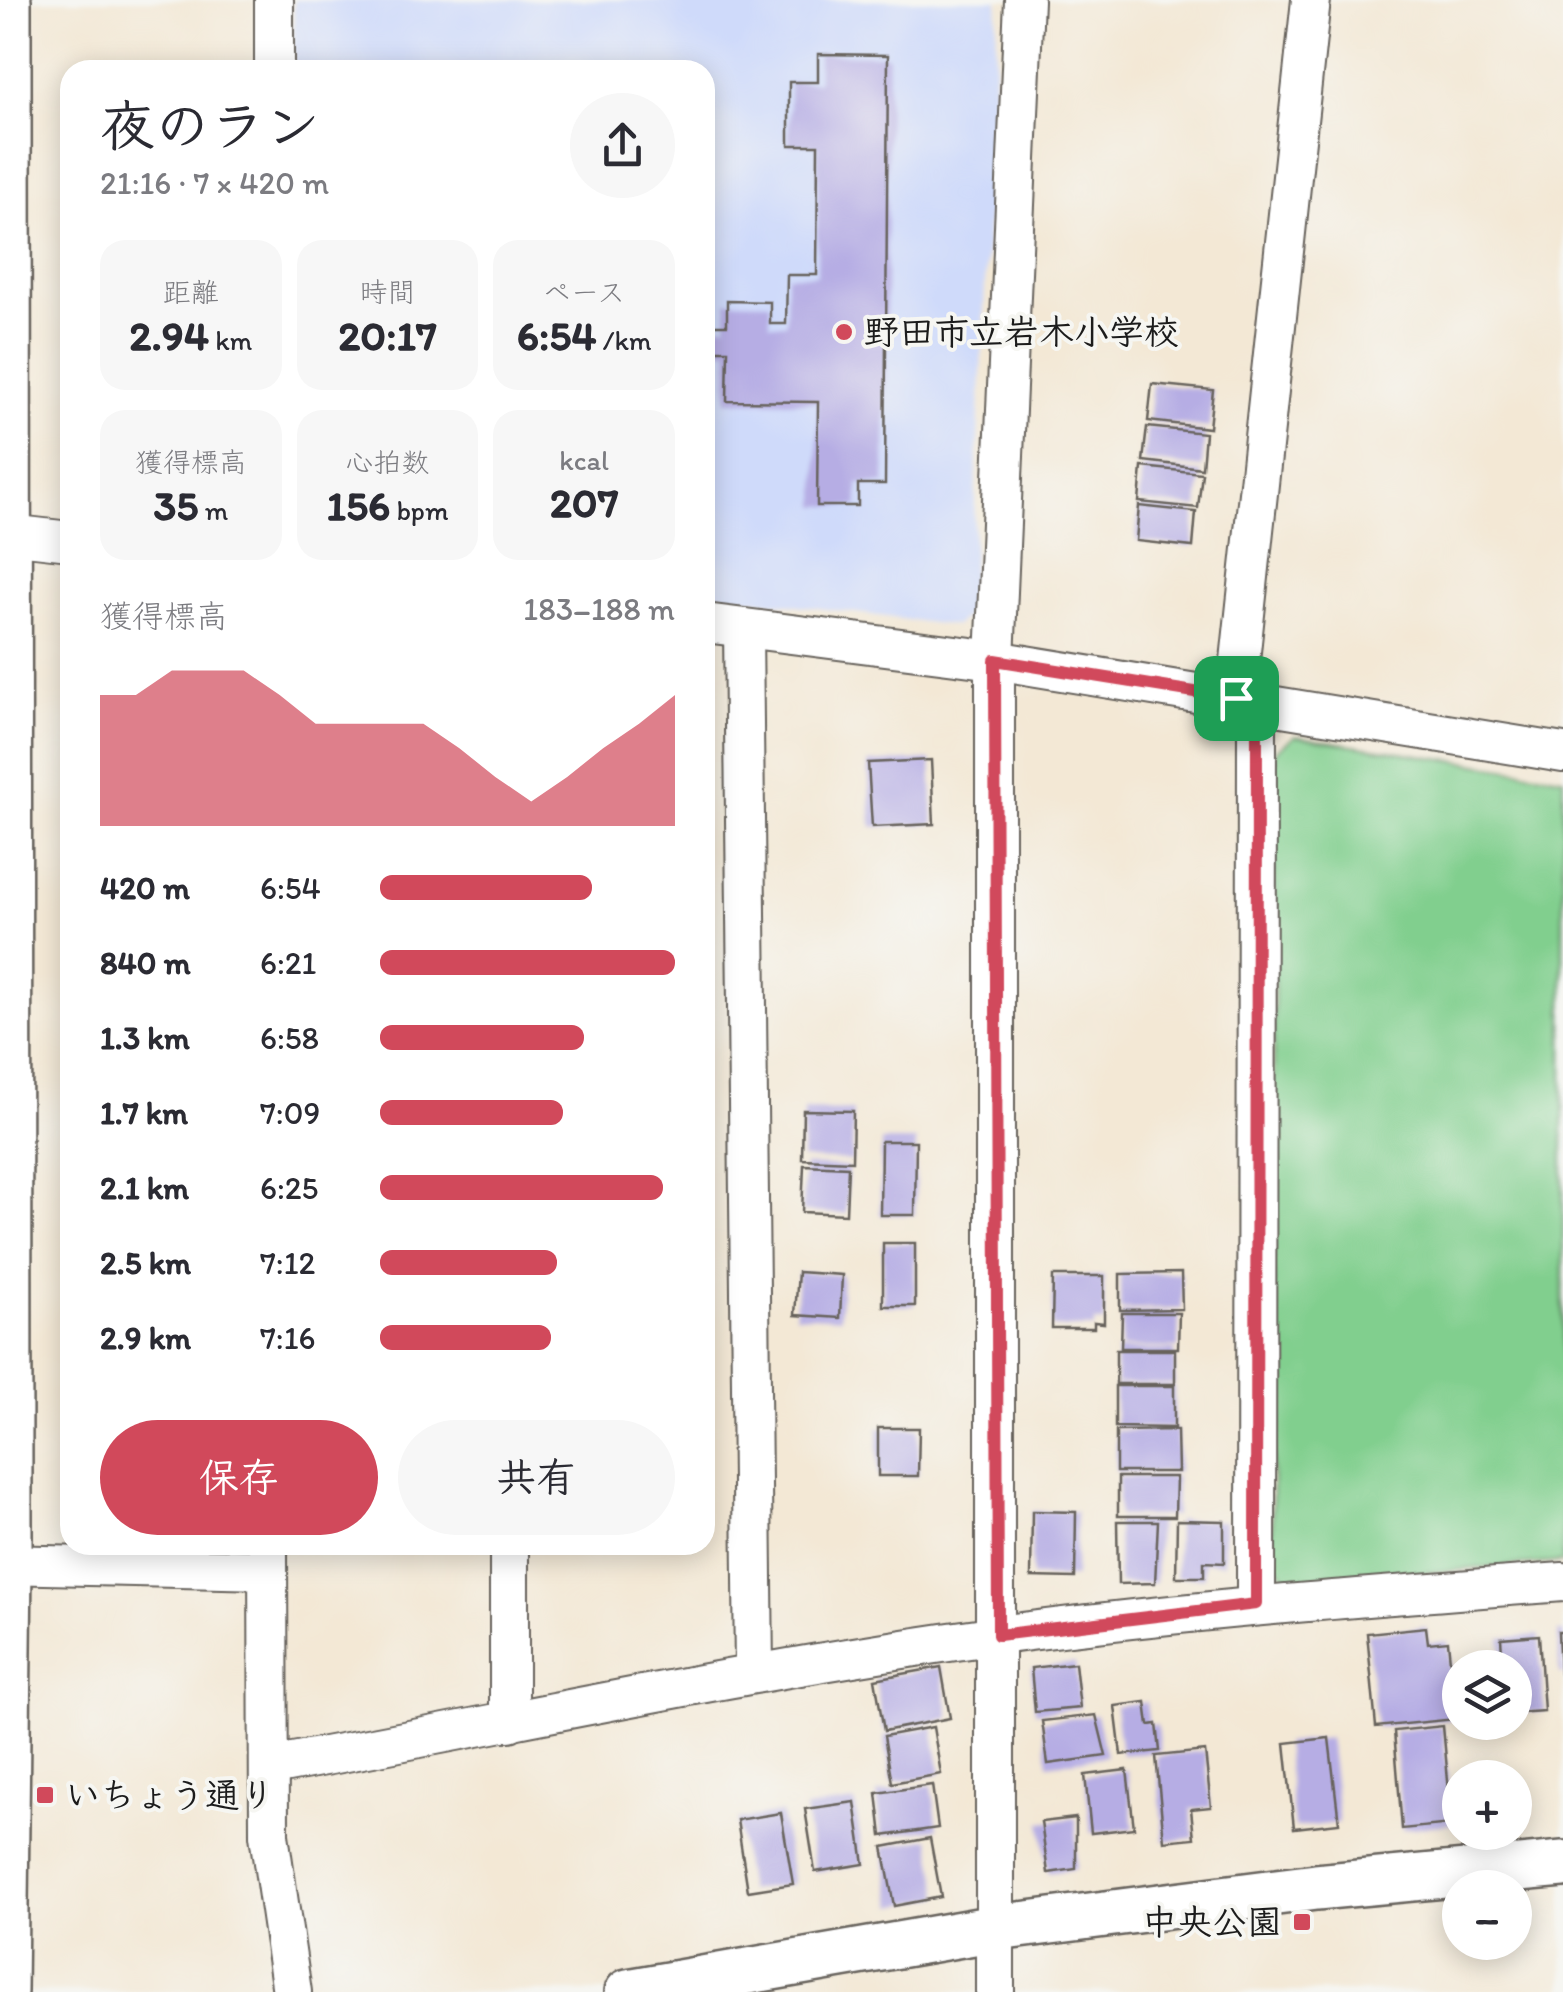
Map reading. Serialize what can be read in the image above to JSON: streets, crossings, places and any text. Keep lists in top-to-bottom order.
{
  "places": {
    "other": ["野田市立岩木小学校"],
    "transit": ["いちょう通り", "中央公園"]
  },
  "page": {
    "heading": ["夜のラン", "21:16 · 7 × 420 m"],
    "stats": [
      ["距離", "2.94 km"],
      ["時間", "20:17"],
      ["ペース", "6:54 /km"],
      ["獲得標高", "35 m"],
      ["心拍数", "156 bpm"],
      ["kcal", "207"]
    ],
    "chart": ["獲得標高", "183–188 m"],
    "list": [
      {
        "name": "420 m",
        "note": "6:54"
      },
      {
        "name": "840 m",
        "note": "6:21"
      },
      {
        "name": "1.3 km",
        "note": "6:58"
      },
      {
        "name": "1.7 km",
        "note": "7:09"
      },
      {
        "name": "2.1 km",
        "note": "6:25"
      },
      {
        "name": "2.5 km",
        "note": "7:12"
      },
      {
        "name": "2.9 km",
        "note": "7:16"
      }
    ],
    "buttons": ["保存", "共有"],
    "map_buttons": ["+", "−"]
  }
}
